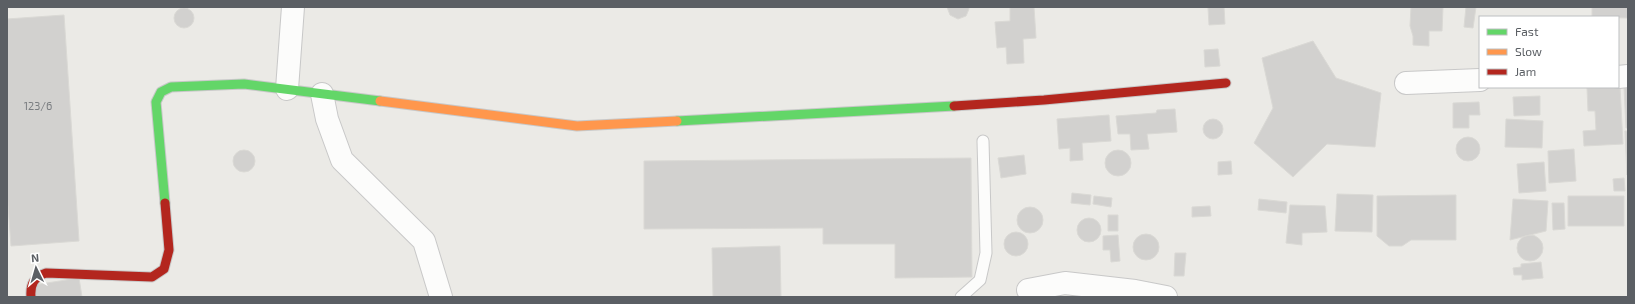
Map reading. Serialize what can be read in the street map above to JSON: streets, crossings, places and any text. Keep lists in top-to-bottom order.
{
  "house_numbers": ["123/6"],
  "legend": ["Fast", "Slow", "Jam"],
  "north": "top"
}
